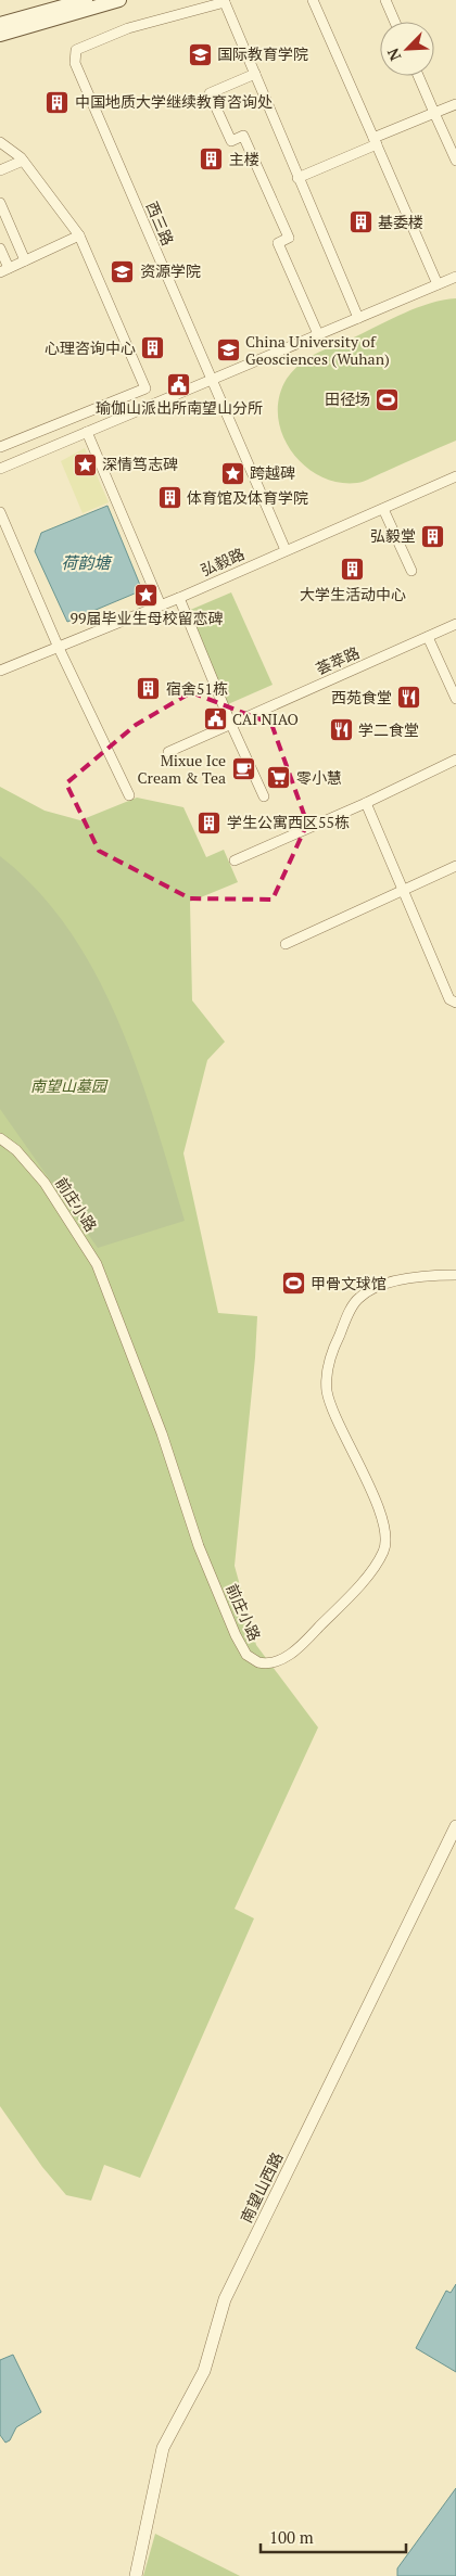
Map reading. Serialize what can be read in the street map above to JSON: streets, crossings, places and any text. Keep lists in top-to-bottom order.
{
  "streets": {
    "street": [
      "西三路",
      "弘毅路",
      "荟萃路",
      "前庄小路",
      "南望山西路"
    ]
  },
  "crossings": [
    ["西三路", "弘毅路"]
  ],
  "water": ["荷韵塘"],
  "parks": ["南望山墓园"],
  "places": {
    "school or university": ["国际教育学院", "资源学院", "China University of Geosciences (Wuhan)"],
    "building": [
      "中国地质大学继续教育咨询处",
      "主楼",
      "基委楼",
      "心理咨询中心",
      "体育馆及体育学院",
      "弘毅堂",
      "大学生活动中心",
      "宿舍51栋",
      "学生公寓西区55栋"
    ],
    "public building": ["瑜伽山派出所南望山分所", "CAI NIAO"],
    "sports": ["田径场", "甲骨文球馆"],
    "place": ["深情笃志碑", "跨越碑", "99届毕业生母校留恋碑"],
    "restaurant": ["西苑食堂", "学二食堂"],
    "cafe": ["Mixue Ice Cream & Tea"],
    "supermarket": ["零小慧"]
  },
  "scale_bar": "100 m",
  "north": "bottom left"
}
